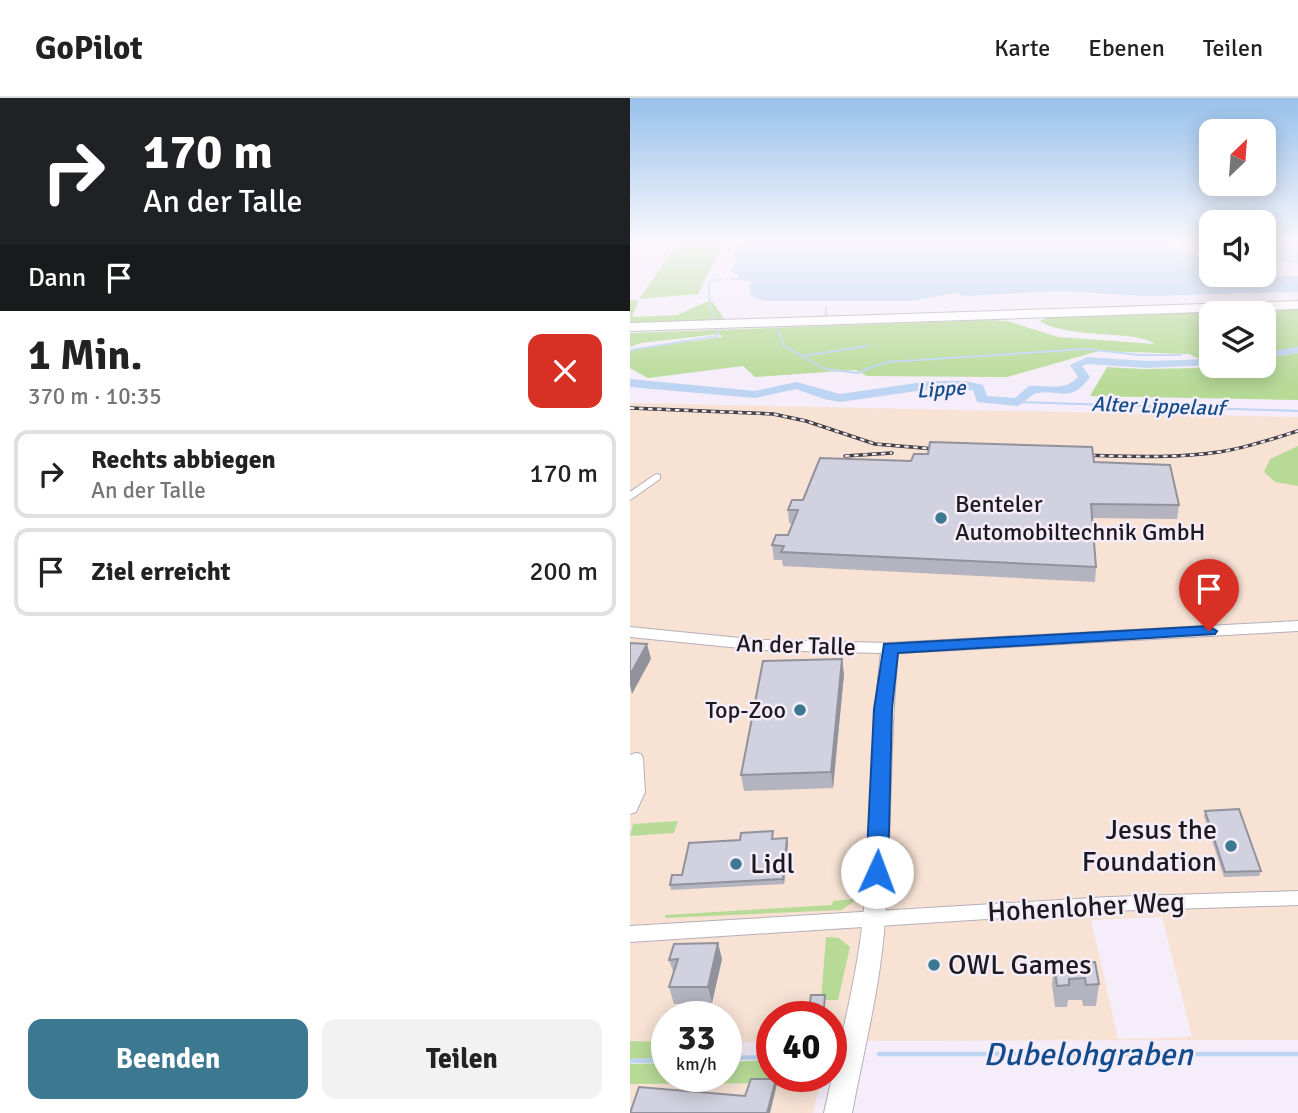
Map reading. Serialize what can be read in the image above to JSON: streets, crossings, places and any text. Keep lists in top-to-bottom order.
{
  "streets": {
    "street": ["An der Talle", "Hohenloher Weg"]
  },
  "water": ["Lippe", "Alter Lippelauf", "Dubelohgraben"],
  "places": [
    "Benteler Automobiltechnik GmbH",
    "Top-Zoo",
    "Jesus the Foundation",
    "Lidl",
    "OWL Games"
  ],
  "north": "top right",
  "page": {
    "header": "GoPilot",
    "nav": ["Karte", "Ebenen", "Teilen"],
    "turn": ["170 m", "An der Talle"],
    "then": "Dann",
    "heading": ["1 Min.", "370 m · 10:35"],
    "list": [
      {
        "name": "Rechts abbiegen",
        "note": "An der Talle",
        "value": "170 m"
      },
      {
        "name": "Ziel erreicht",
        "value": "200 m"
      }
    ],
    "speed": "33 km/h",
    "limit": "40",
    "buttons": ["Beenden", "Teilen"]
  }
}
